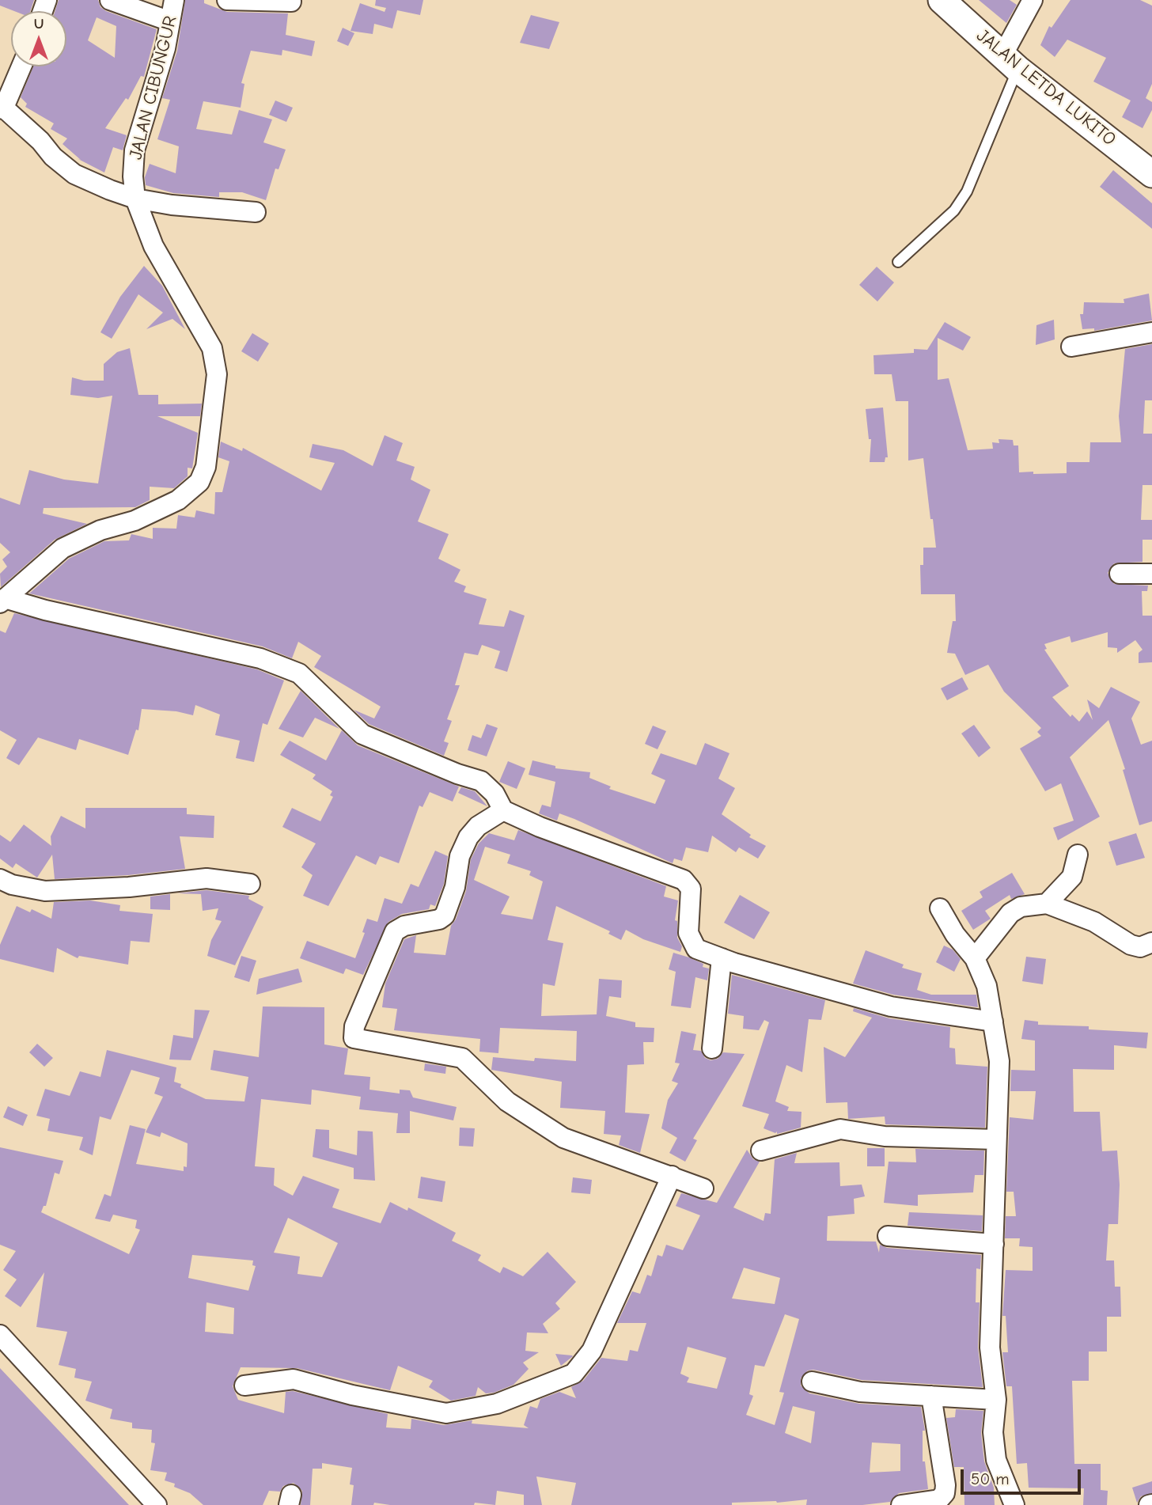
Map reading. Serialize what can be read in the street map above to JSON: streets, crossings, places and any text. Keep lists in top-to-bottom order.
{
  "streets": {
    "street": ["JALAN CIBUNGUR", "JALAN LETDA LUKITO"]
  },
  "scale_bar": "50 m",
  "north": "top"
}
